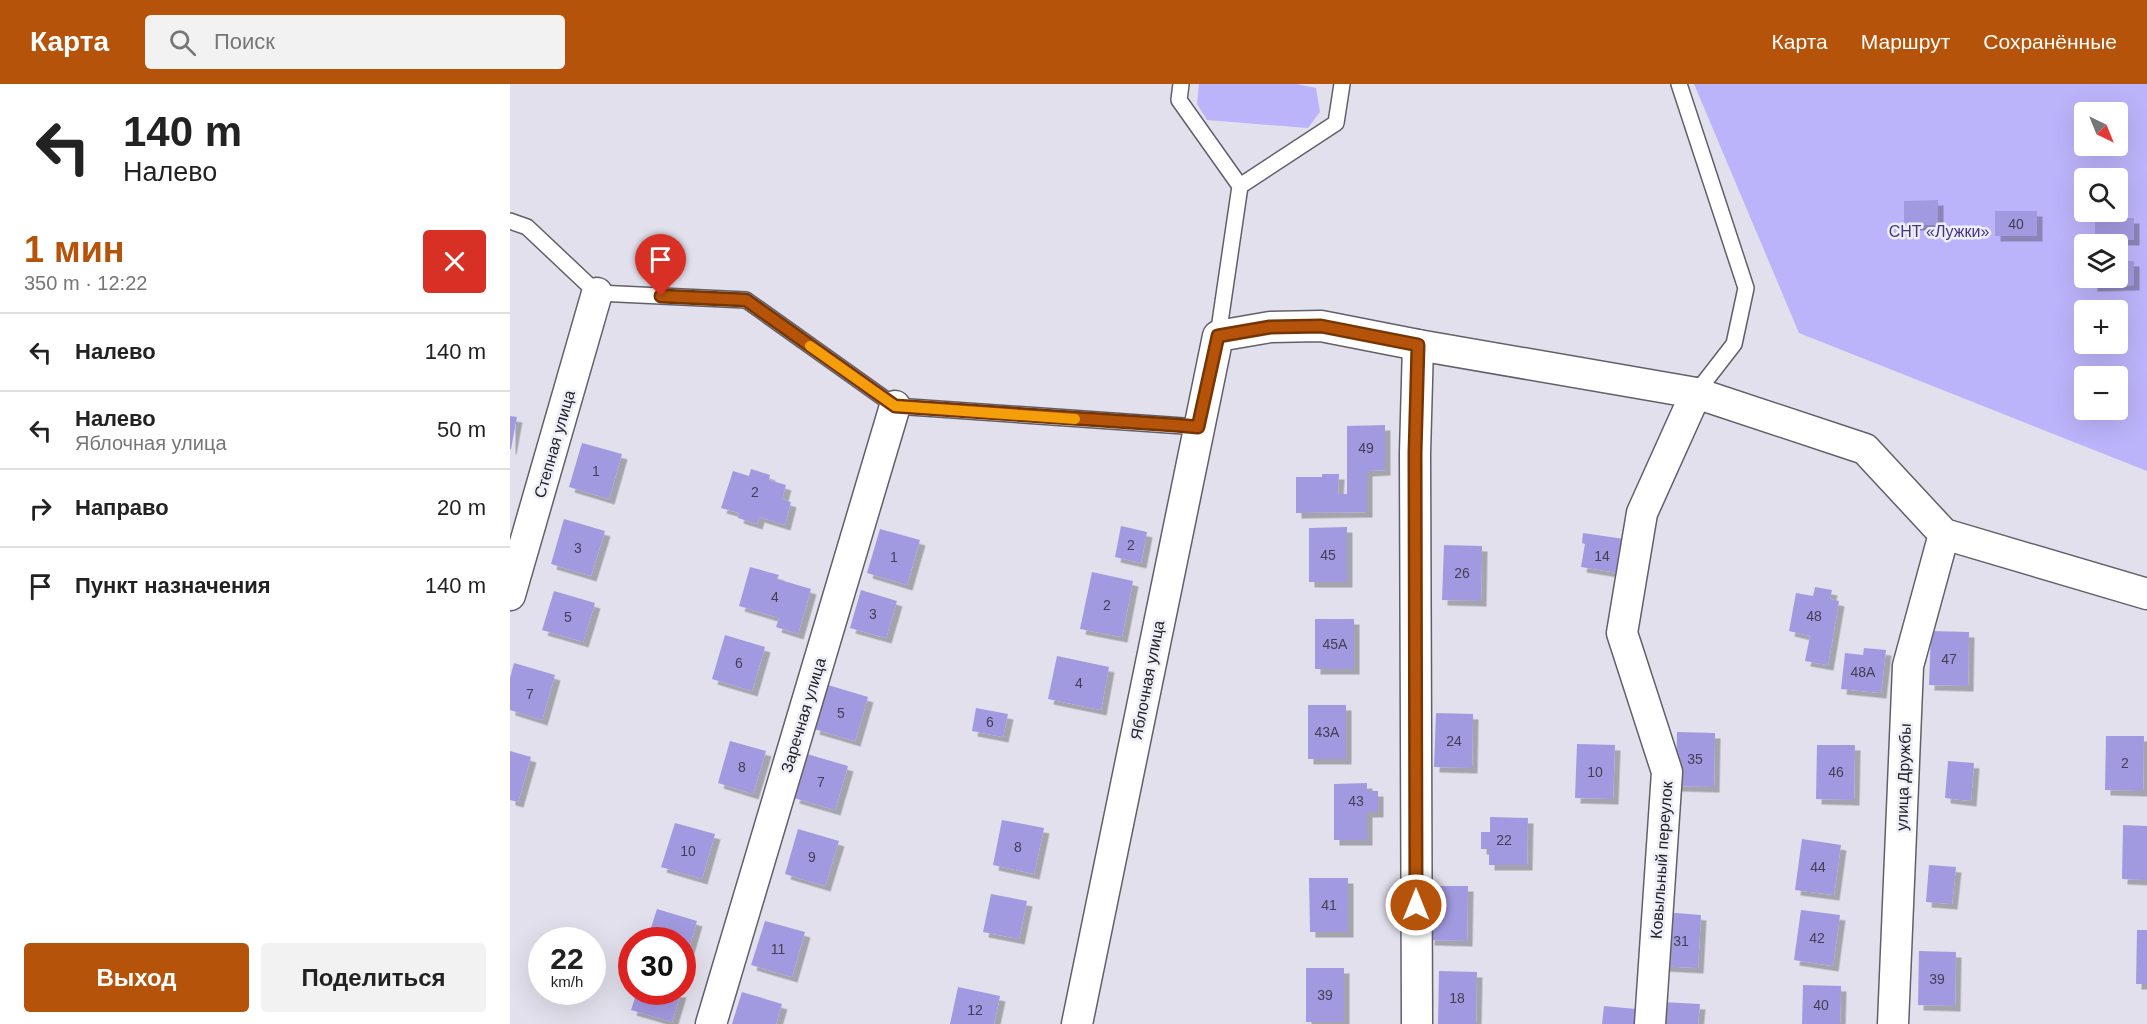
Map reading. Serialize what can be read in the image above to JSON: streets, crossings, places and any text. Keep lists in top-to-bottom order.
{
  "streets": {
    "street": [
      "Степная улица",
      "Яблочная улица",
      "Заречная улица",
      "улица Дружбы",
      "Ковыльный переулок"
    ]
  },
  "parks": ["СНТ «Лужки»"],
  "house_numbers": [
    "40",
    "49",
    "1",
    "2",
    "2",
    "3",
    "45",
    "14",
    "1",
    "26",
    "4",
    "2",
    "3",
    "48",
    "5",
    "45А",
    "47",
    "6",
    "48А",
    "4",
    "7",
    "5",
    "6",
    "43А",
    "24",
    "35",
    "2",
    "8",
    "10",
    "46",
    "7",
    "43",
    "22",
    "8",
    "10",
    "9",
    "44",
    "41",
    "42",
    "31",
    "11",
    "39",
    "39",
    "18",
    "40",
    "12"
  ],
  "north": "bottom right",
  "page": {
    "header": "Карта",
    "search": "Поиск",
    "nav": ["Карта", "Маршрут", "Сохранённые"],
    "turn": ["140 m", "Налево"],
    "map_buttons": ["+", "−"],
    "heading": ["1 мин", "350 m · 12:22"],
    "list": [
      {
        "name": "Налево",
        "value": "140 m"
      },
      {
        "name": "Налево",
        "note": "Яблочная улица",
        "value": "50 m"
      },
      {
        "name": "Направо",
        "value": "20 m"
      },
      {
        "name": "Пункт назначения",
        "value": "140 m"
      }
    ],
    "speed": "22 km/h",
    "limit": "30",
    "buttons": ["Выход", "Поделиться"]
  }
}
